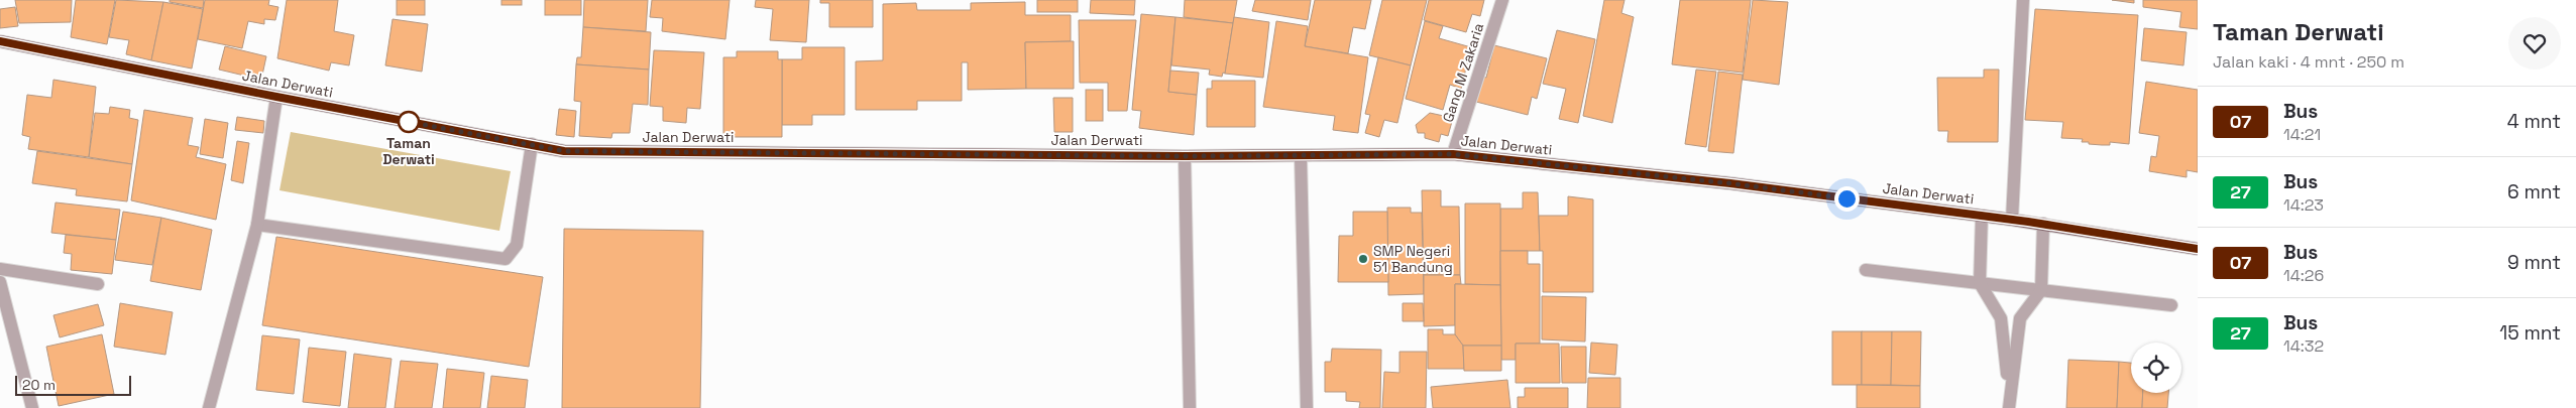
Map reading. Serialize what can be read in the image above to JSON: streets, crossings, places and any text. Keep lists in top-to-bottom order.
{
  "streets": {
    "main road": ["Jalan Derwati"],
    "street": ["Gang M Zakaria"]
  },
  "crossings": [
    ["Gang M Zakaria", "Jalan Derwati"]
  ],
  "places": ["Taman Derwati", "SMP Negeri 51 Bandung"],
  "lines": ["bus line 07"],
  "scale_bar": "20 m",
  "page": {
    "heading": ["Taman Derwati", "Jalan kaki · 4 mnt · 250 m"],
    "list": [
      {
        "mark": "07",
        "name": "Bus",
        "note": "14:21",
        "value": "4 mnt"
      },
      {
        "mark": "27",
        "name": "Bus",
        "note": "14:23",
        "value": "6 mnt"
      },
      {
        "mark": "07",
        "name": "Bus",
        "note": "14:26",
        "value": "9 mnt"
      },
      {
        "mark": "27",
        "name": "Bus",
        "note": "14:32",
        "value": "15 mnt"
      }
    ],
    "scale": "20 m"
  }
}
